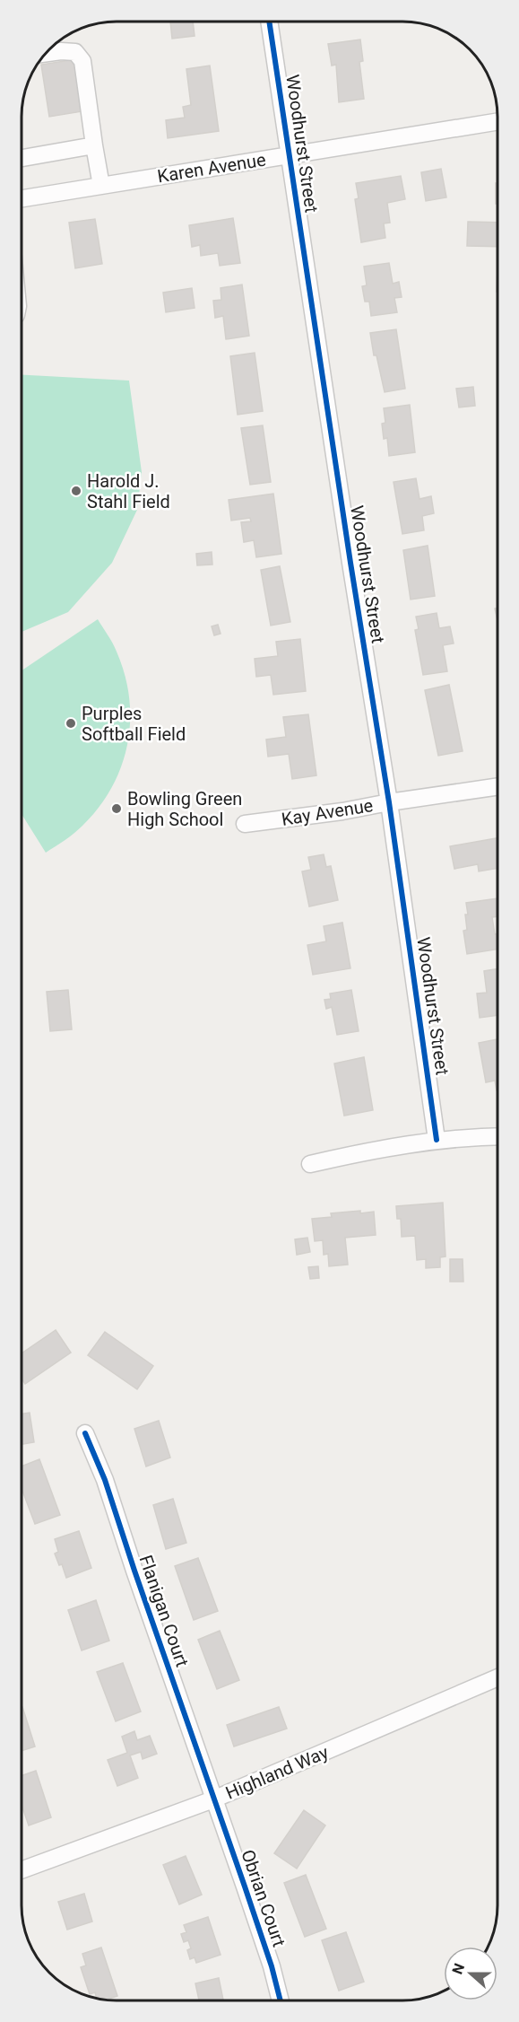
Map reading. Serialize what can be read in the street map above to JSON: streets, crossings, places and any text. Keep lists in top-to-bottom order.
{
  "streets": {
    "street": [
      "Woodhurst Street",
      "Karen Avenue",
      "Kay Avenue",
      "Flanigan Court",
      "Highland Way",
      "Obrian Court"
    ]
  },
  "crossings": [
    ["Woodhurst Street", "Karen Avenue"],
    ["Woodhurst Street", "Kay Avenue"],
    ["Flanigan Court", "Highland Way"],
    ["Flanigan Court", "Obrian Court"],
    ["Highland Way", "Obrian Court"]
  ],
  "places": ["Harold J. Stahl Field", "Purples Softball Field", "Bowling Green High School"],
  "north": "left"
}
